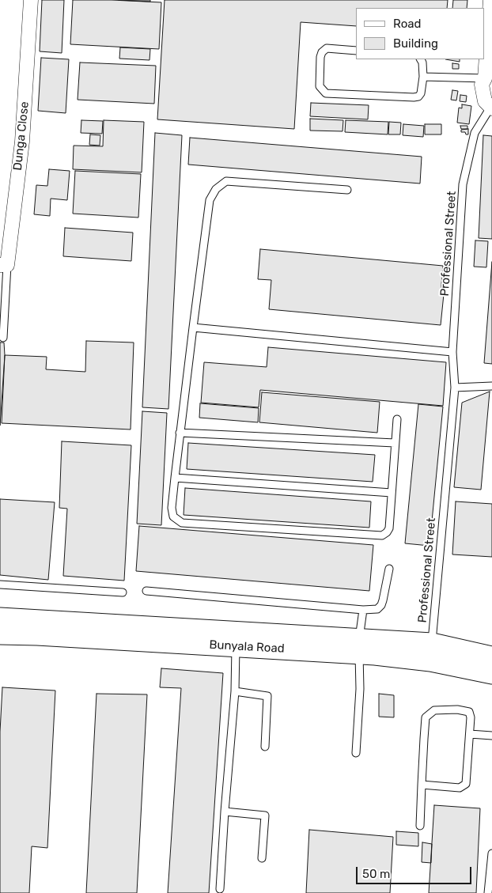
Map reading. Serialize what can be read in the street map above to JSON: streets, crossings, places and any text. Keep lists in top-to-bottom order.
{
  "streets": {
    "main road": ["Bunyala Road"],
    "street": ["Dunga Close"],
    "lane": ["Professional Street"]
  },
  "crossings": [
    ["Professional Street", "Bunyala Road"]
  ],
  "legend": ["Road", "Building"],
  "scale_bar": "50 m"
}
